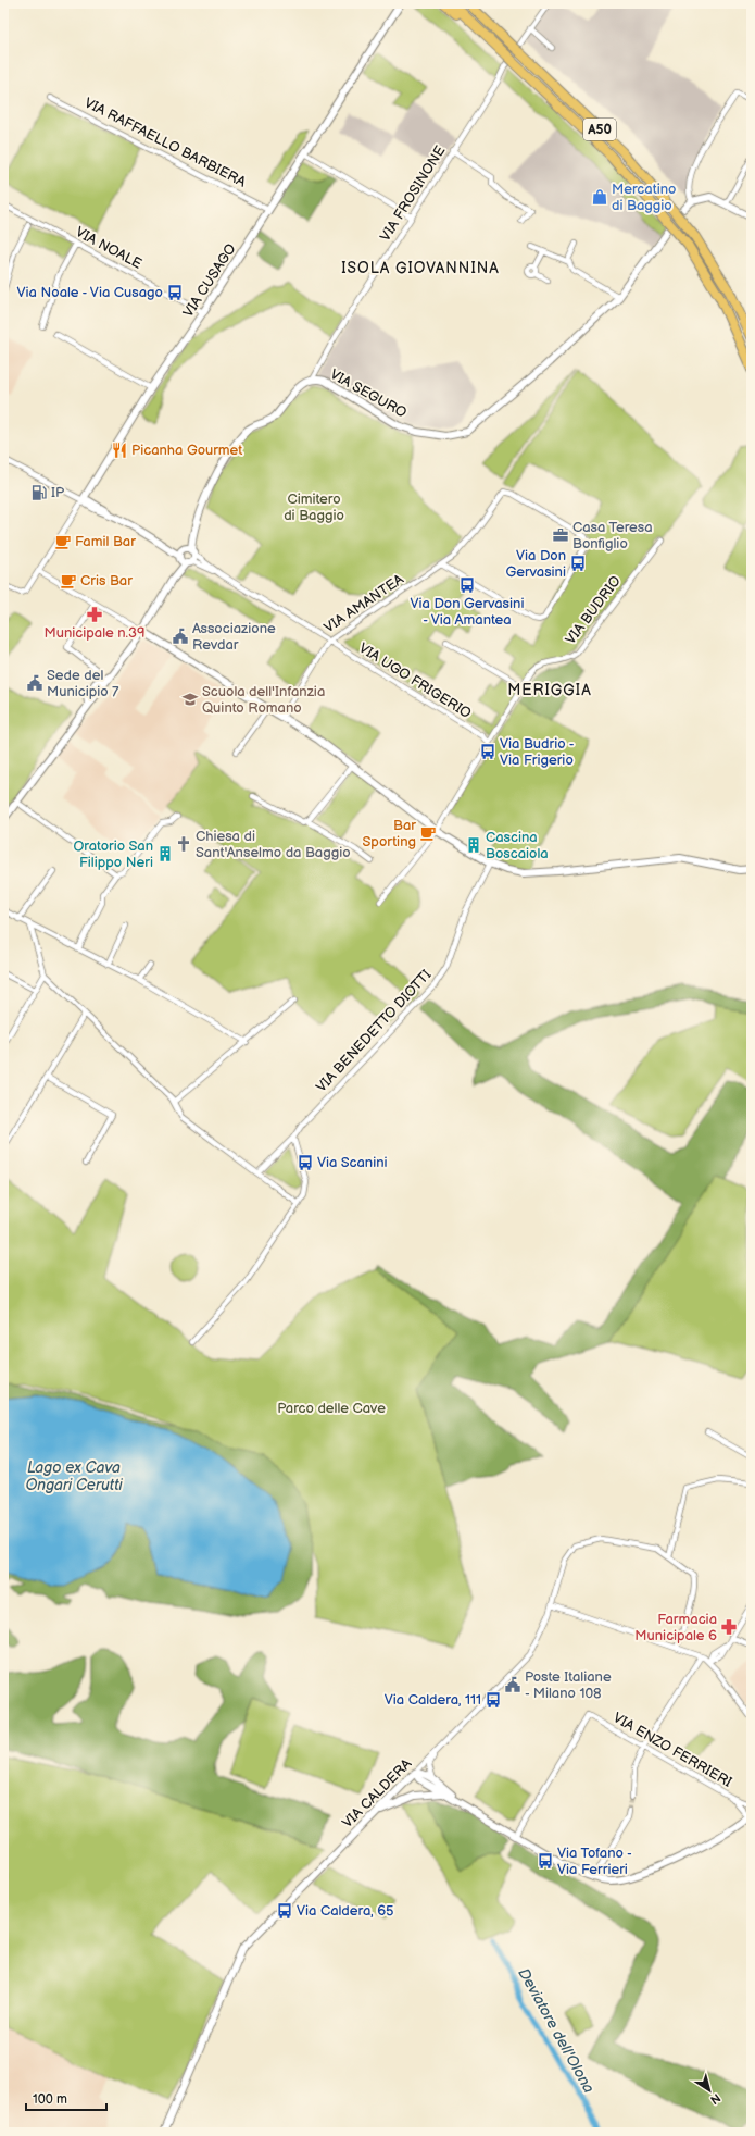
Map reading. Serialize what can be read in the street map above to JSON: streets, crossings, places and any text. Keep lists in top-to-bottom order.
{
  "streets": {
    "highway": ["A50"],
    "street": [
      "VIA RAFFAELLO BARBIERA",
      "VIA FROSINONE",
      "VIA NOALE",
      "VIA CUSAGO",
      "VIA SEGURO",
      "VIA AMANTEA",
      "VIA BUDRIO",
      "VIA UGO FRIGERIO",
      "VIA BENEDETTO DIOTTI",
      "VIA ENZO FERRIERI",
      "VIA CALDERA"
    ]
  },
  "crossings": [
    ["A50", "VIA FROSINONE"],
    ["VIA RAFFAELLO BARBIERA", "VIA CUSAGO"],
    ["VIA FROSINONE", "VIA SEGURO"],
    ["VIA NOALE", "VIA CUSAGO"],
    ["VIA AMANTEA", "VIA UGO FRIGERIO"],
    ["VIA BUDRIO", "VIA UGO FRIGERIO"]
  ],
  "districts": ["ISOLA GIOVANNINA", "MERIGGIA"],
  "water": ["Lago ex Cava Ongari Cerutti", "Deviatore dell'Olona"],
  "parks": ["Cimitero di Baggio", "Parco delle Cave"],
  "places": {
    "shop": ["Mercatino di Baggio"],
    "bus stop": [
      "Via Noale - Via Cusago",
      "Via Don Gervasini",
      "Via Don Gervasini - Via Amantea",
      "Via Budrio - Via Frigerio",
      "Via Scanini",
      "Via Caldera, 111",
      "Via Tofano - Via Ferrieri",
      "Via Caldera, 65"
    ],
    "restaurant": ["Picanha Gourmet"],
    "fuel station": ["IP"],
    "office": ["Casa Teresa Bonfiglio"],
    "cafe": ["Famil Bar", "Cris Bar", "Bar Sporting"],
    "pharmacy": ["Municipale n.39", "Farmacia Municipale 6"],
    "public building": ["Associazione Revdar", "Sede del Municipio 7", "Poste Italiane - Milano 108"],
    "school or university": ["Scuola dell'Infanzia Quinto Romano"],
    "church": ["Chiesa di Sant'Anselmo da Baggio"],
    "building": ["Cascina Boscaiola", "Oratorio San Filippo Neri"]
  },
  "scale_bar": "100 m",
  "north": "bottom right"
}
